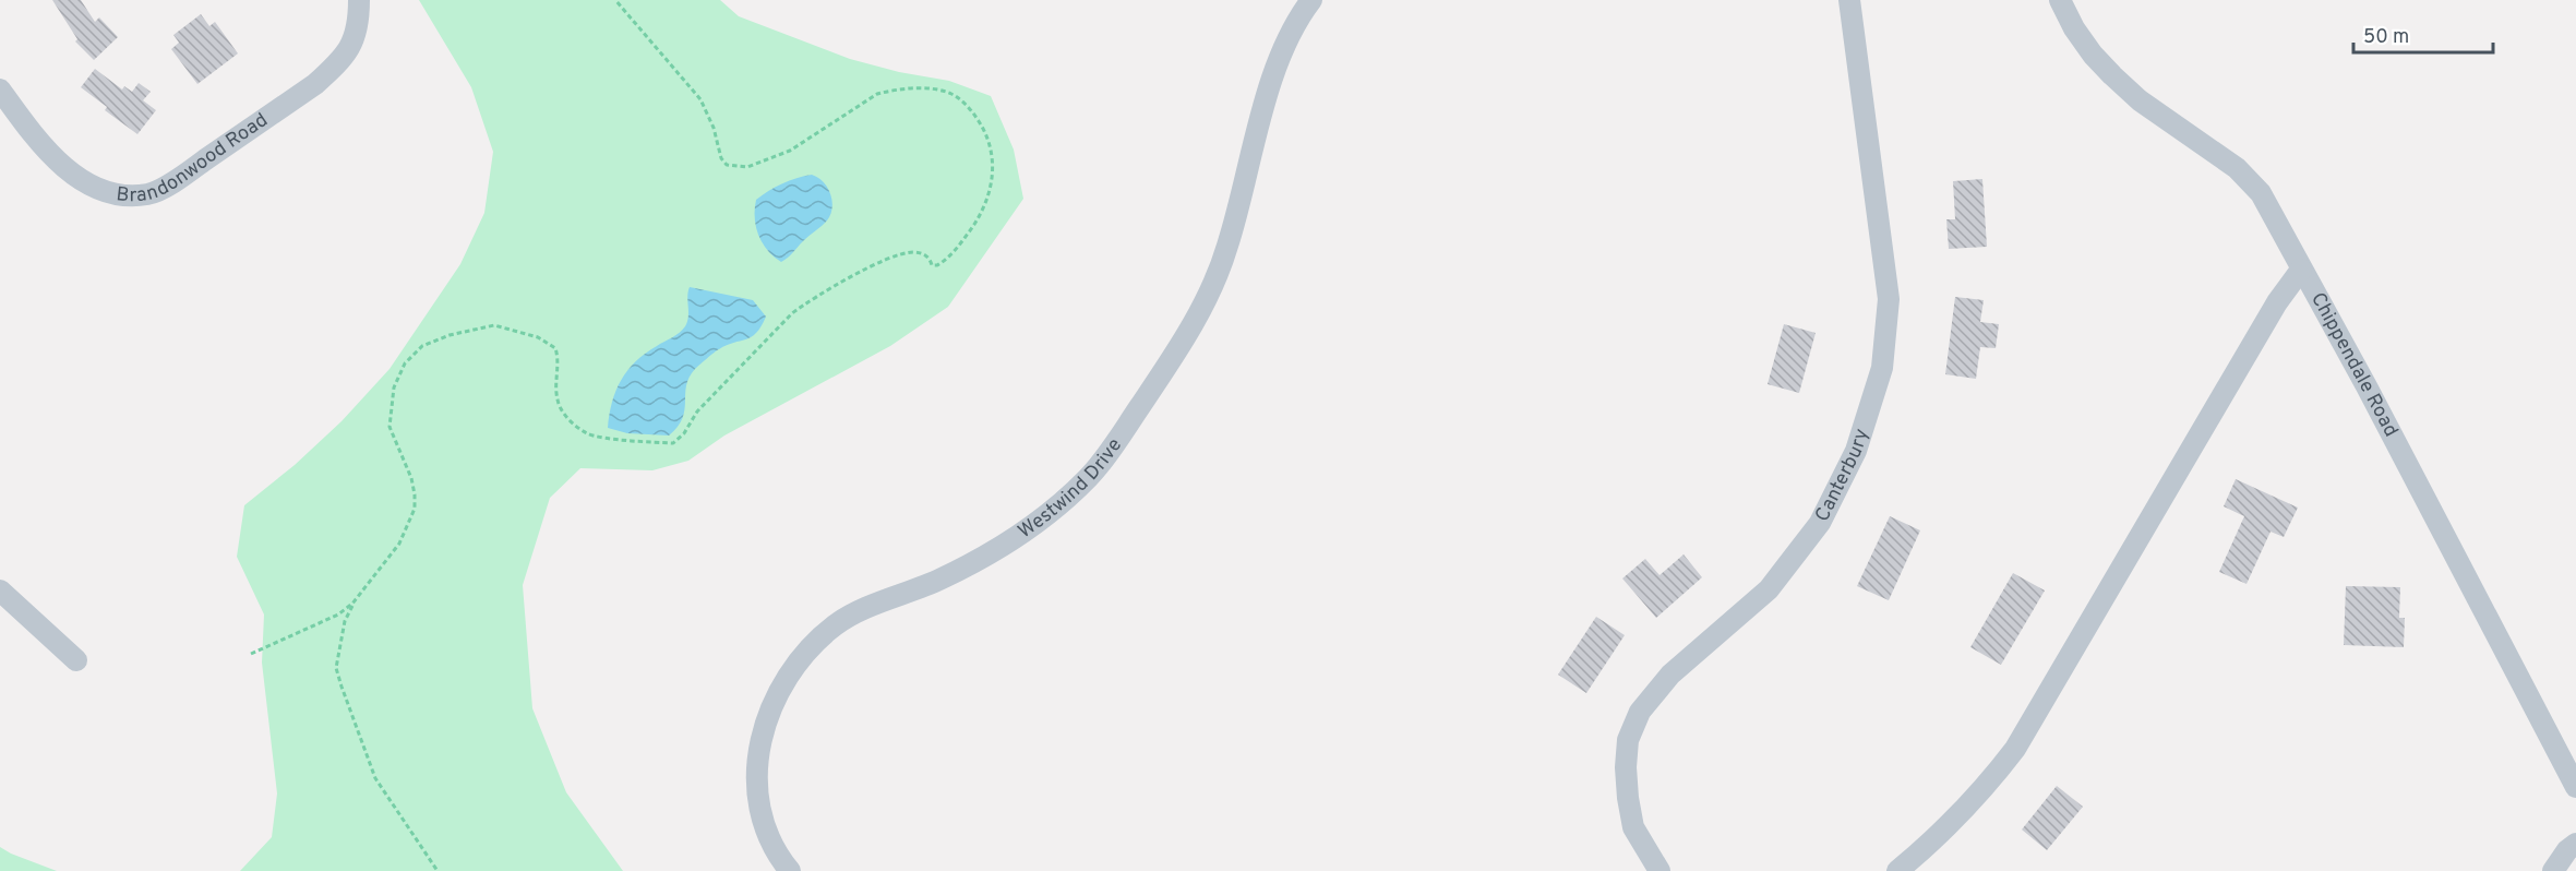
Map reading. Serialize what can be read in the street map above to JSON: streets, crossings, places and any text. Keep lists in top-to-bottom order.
{
  "streets": {
    "street": [
      "Brandonwood Road",
      "Chippendale Road",
      "Canterbury",
      "Westwind Drive"
    ]
  },
  "scale_bar": "50 m"
}
